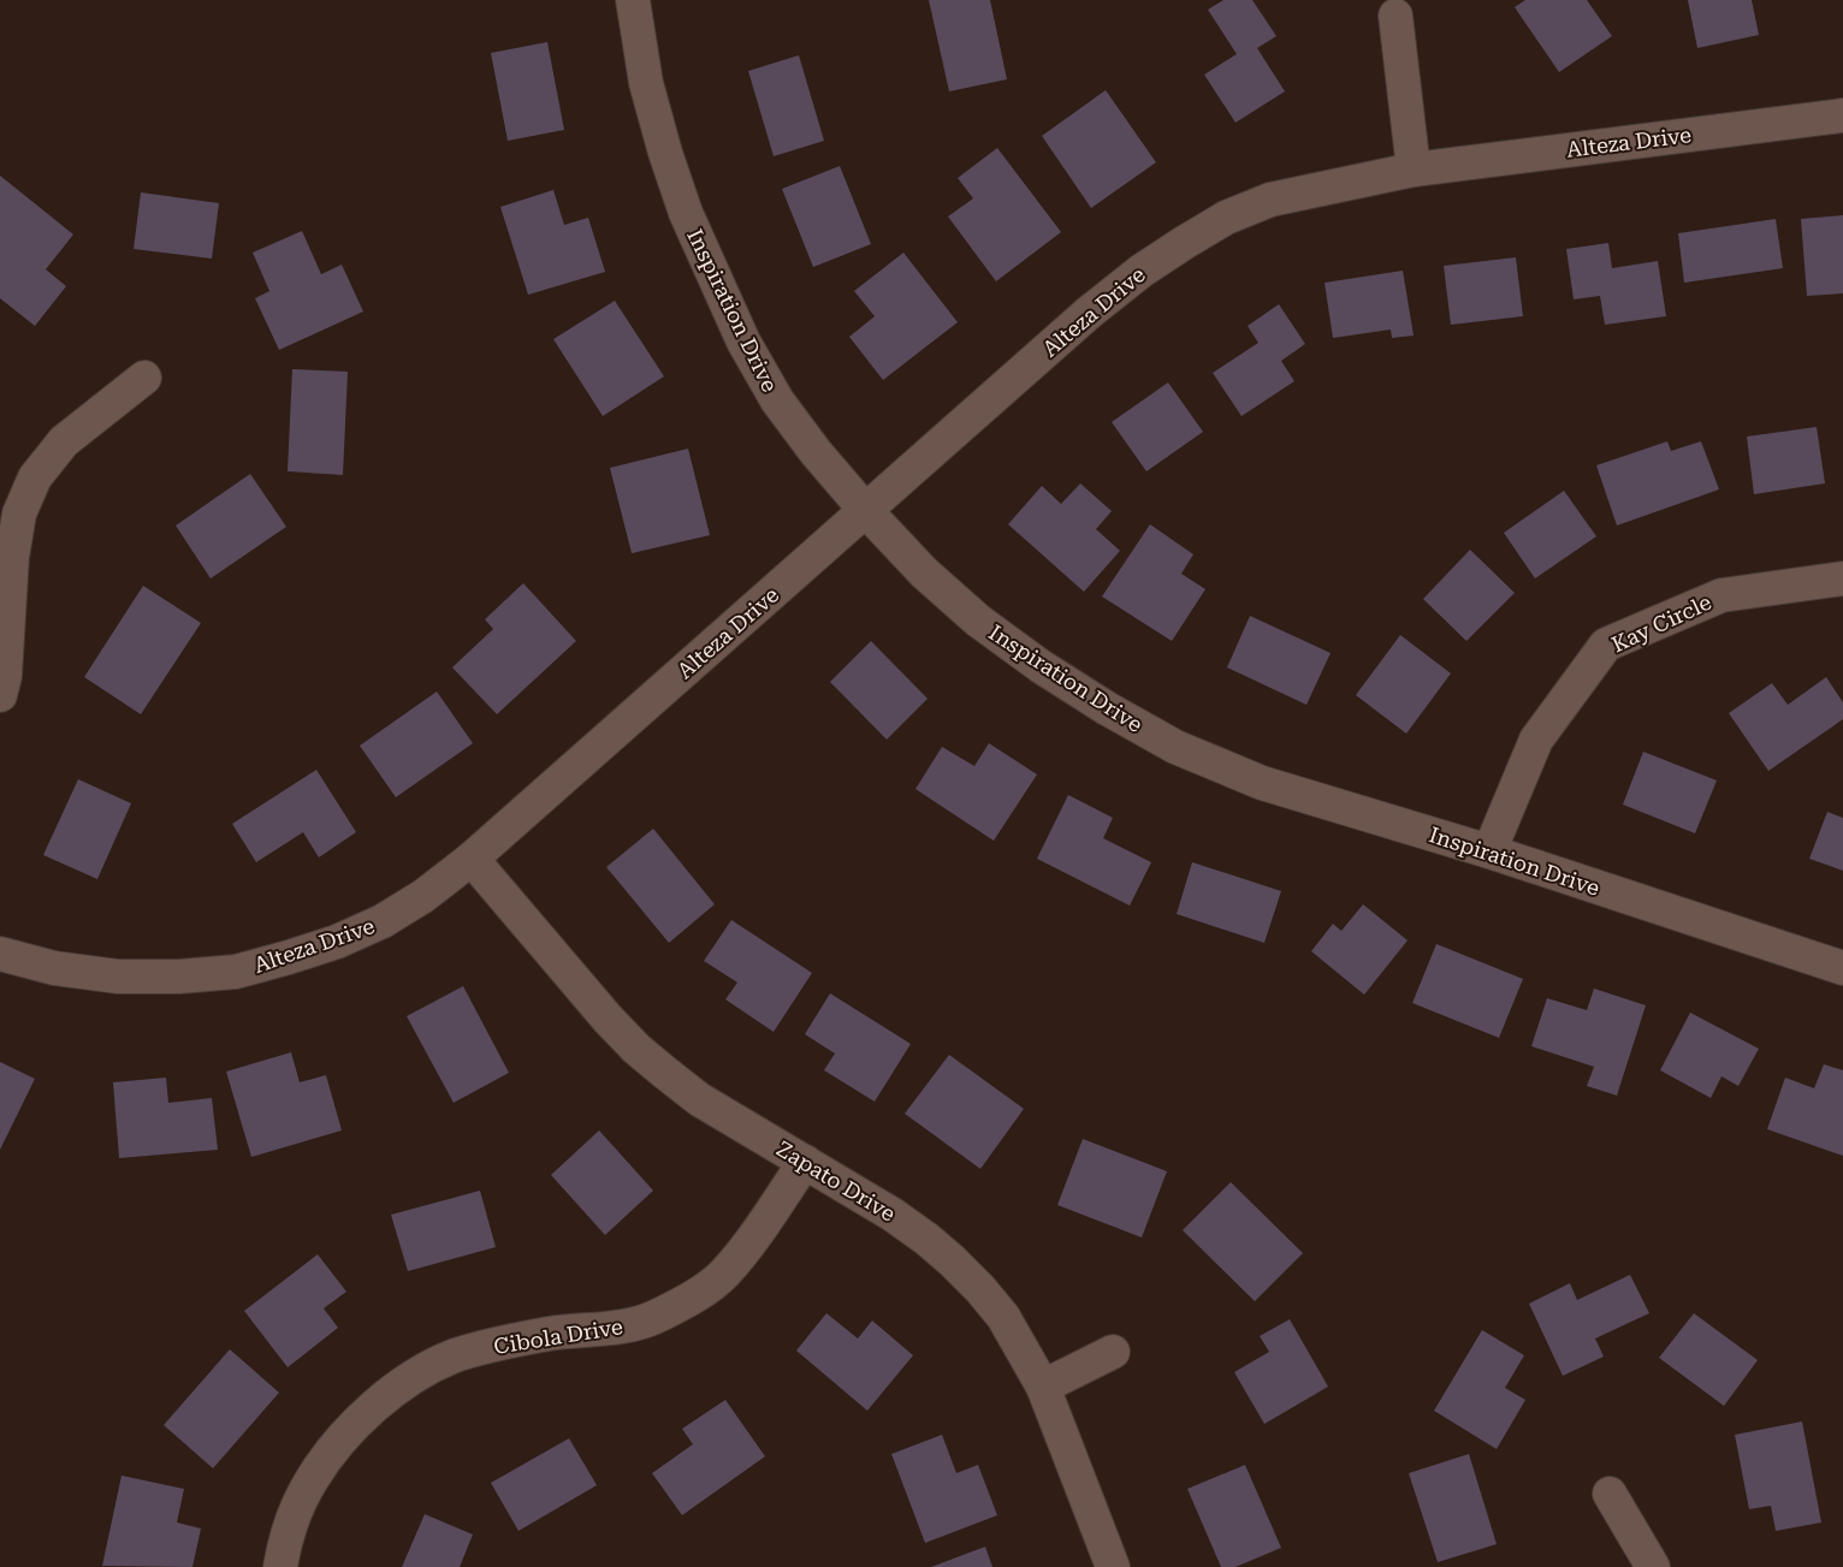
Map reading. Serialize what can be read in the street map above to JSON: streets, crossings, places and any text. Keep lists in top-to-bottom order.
{
  "streets": {
    "street": [
      "Alteza Drive",
      "Inspiration Drive",
      "Kay Circle",
      "Zapato Drive",
      "Cibola Drive"
    ]
  },
  "crossings": [
    ["Alteza Drive", "Inspiration Drive"],
    ["Alteza Drive", "Zapato Drive"],
    ["Inspiration Drive", "Kay Circle"],
    ["Zapato Drive", "Cibola Drive"]
  ]
}
